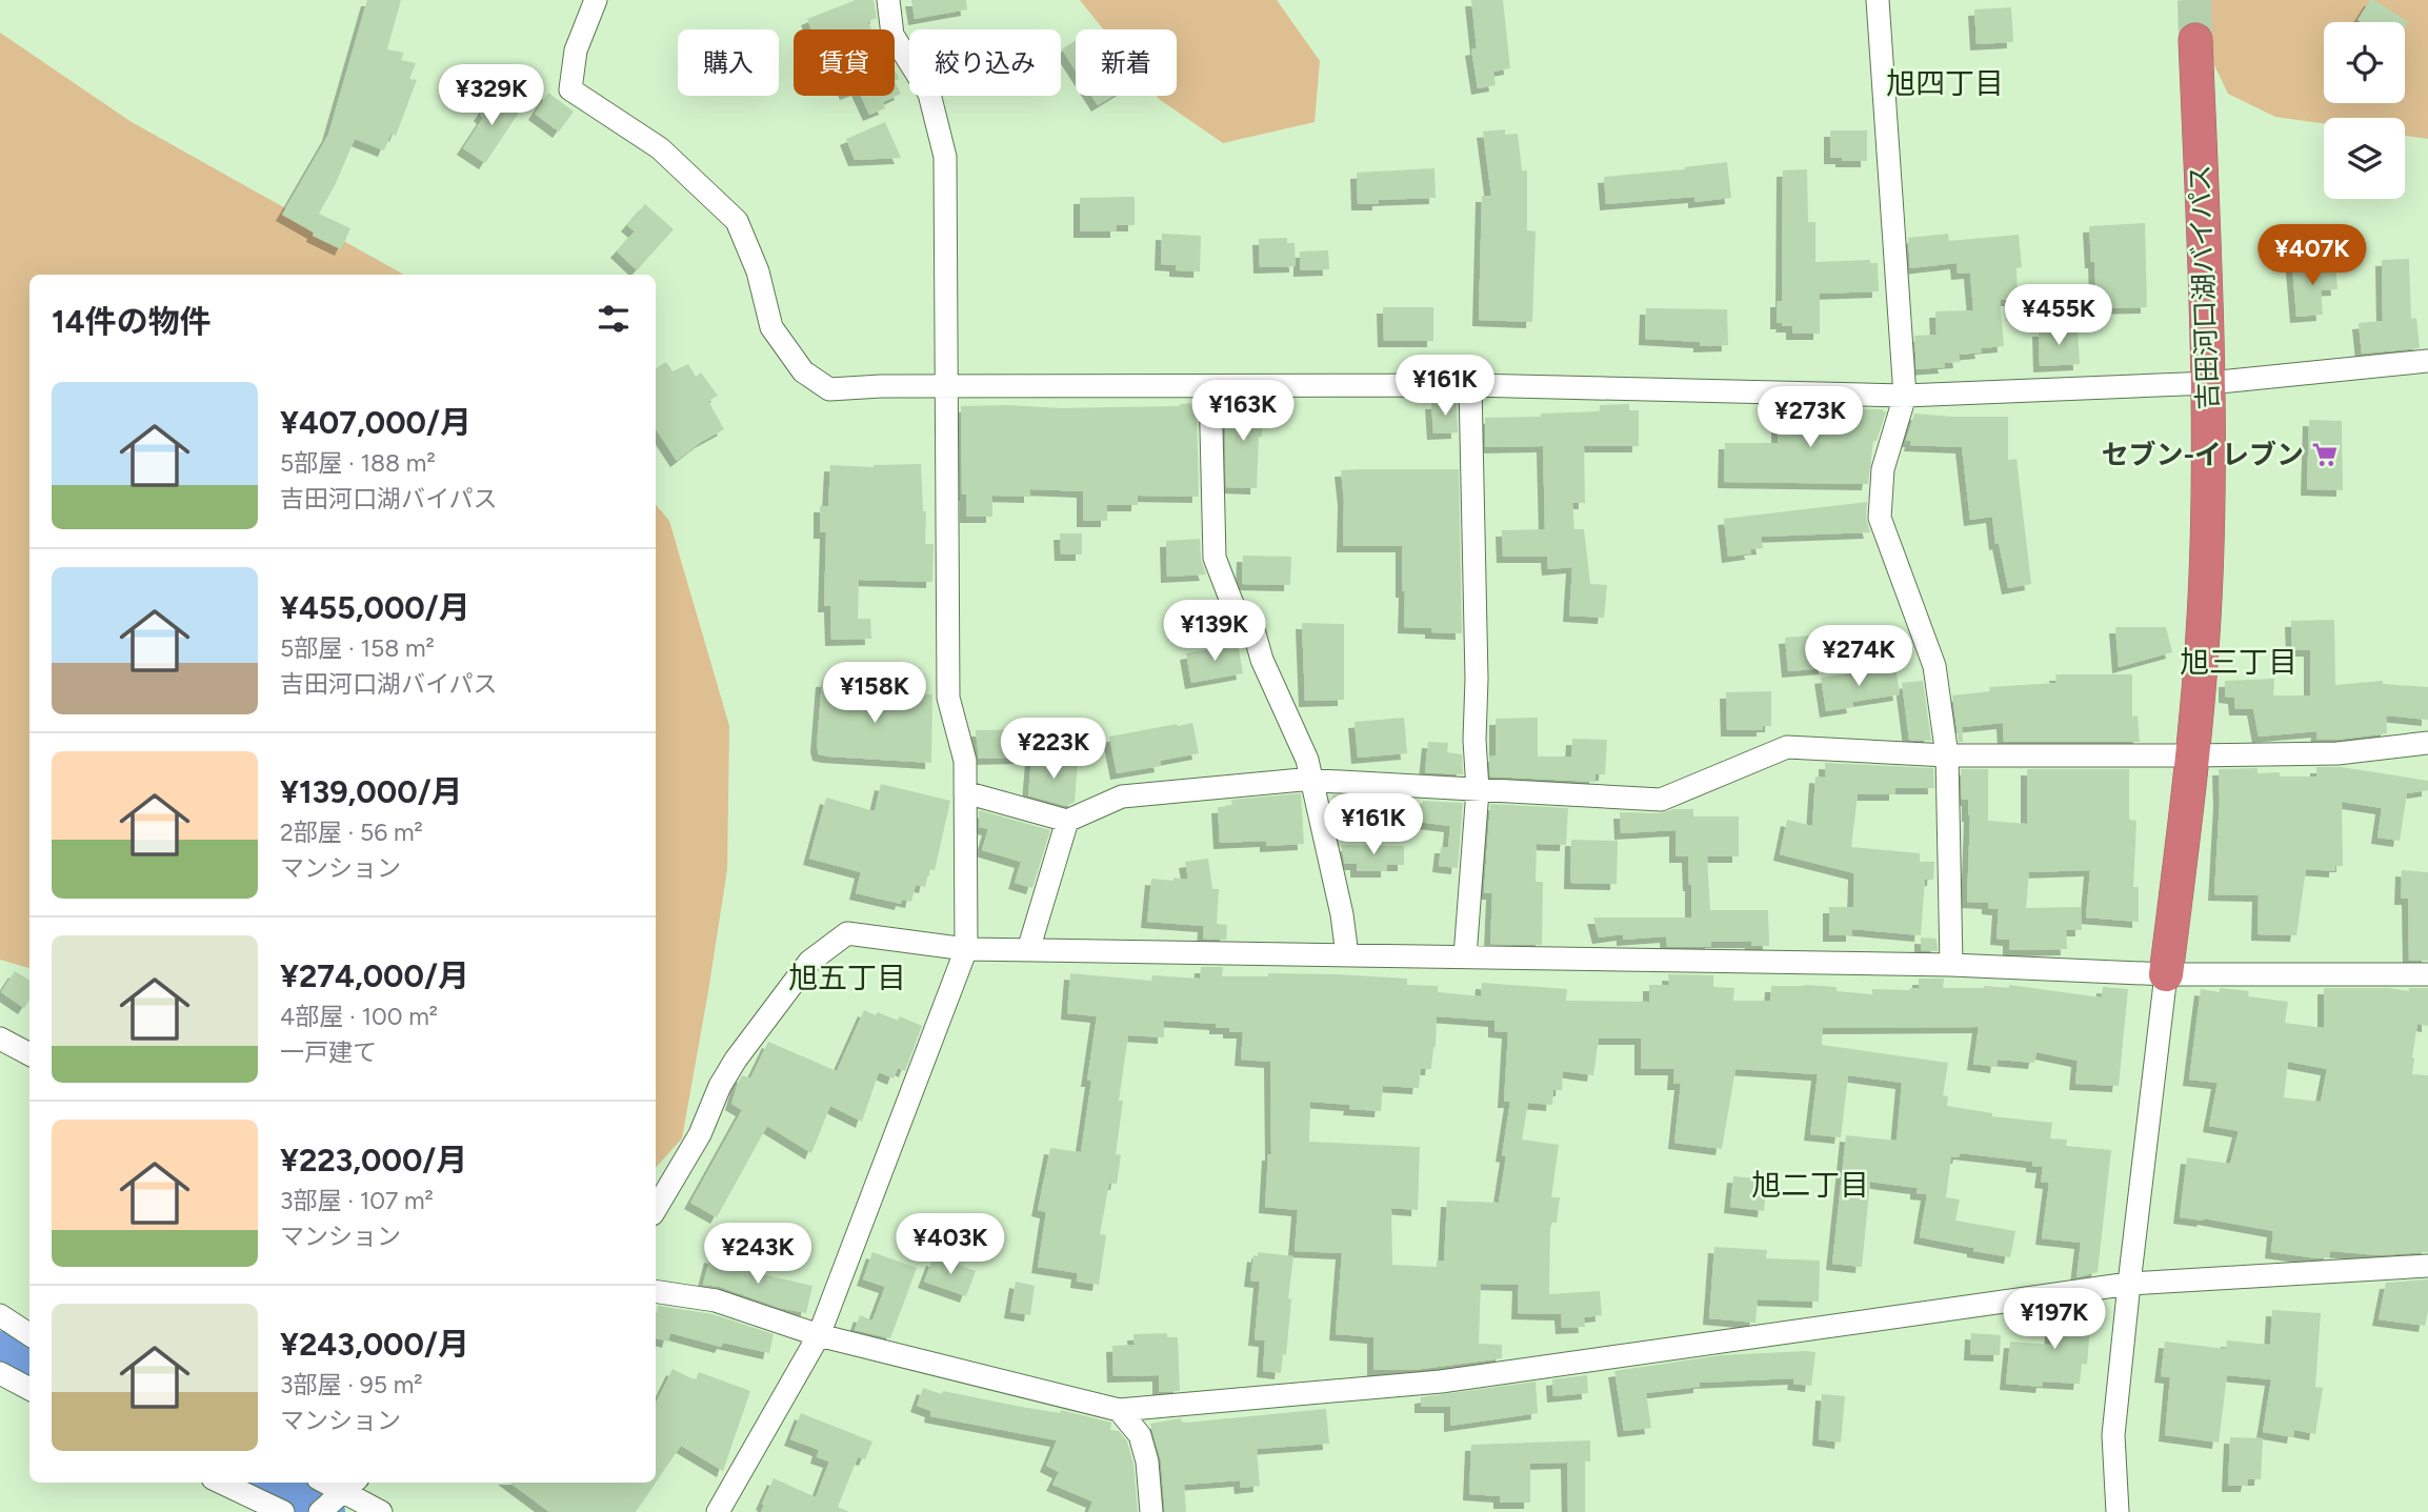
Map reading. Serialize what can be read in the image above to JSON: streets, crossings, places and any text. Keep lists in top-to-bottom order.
{
  "streets": {
    "highway": ["吉田河口湖バイパス"]
  },
  "districts": [
    "旭四丁目",
    "旭三丁目",
    "旭五丁目",
    "旭二丁目"
  ],
  "places": {
    "supermarket": ["セブン-イレブン"]
  },
  "page": {
    "chip": [
      "購入",
      "賃貸",
      "絞り込み",
      "新着"
    ],
    "price": [
      "¥329K",
      "¥407K",
      "¥455K",
      "¥161K",
      "¥163K",
      "¥273K",
      "¥139K",
      "¥274K",
      "¥158K",
      "¥223K",
      "¥161K",
      "¥403K",
      "¥243K",
      "¥197K"
    ],
    "heading": "14件の物件",
    "list": [
      {
        "name": "¥407,000/月",
        "note": "5部屋 · 188 m² · 吉田河口湖バイパス"
      },
      {
        "name": "¥455,000/月",
        "note": "5部屋 · 158 m² · 吉田河口湖バイパス"
      },
      {
        "name": "¥139,000/月",
        "note": "2部屋 · 56 m² · マンション"
      },
      {
        "name": "¥274,000/月",
        "note": "4部屋 · 100 m² · 一戸建て"
      },
      {
        "name": "¥223,000/月",
        "note": "3部屋 · 107 m² · マンション"
      },
      {
        "name": "¥243,000/月",
        "note": "3部屋 · 95 m² · マンション"
      }
    ]
  }
}
